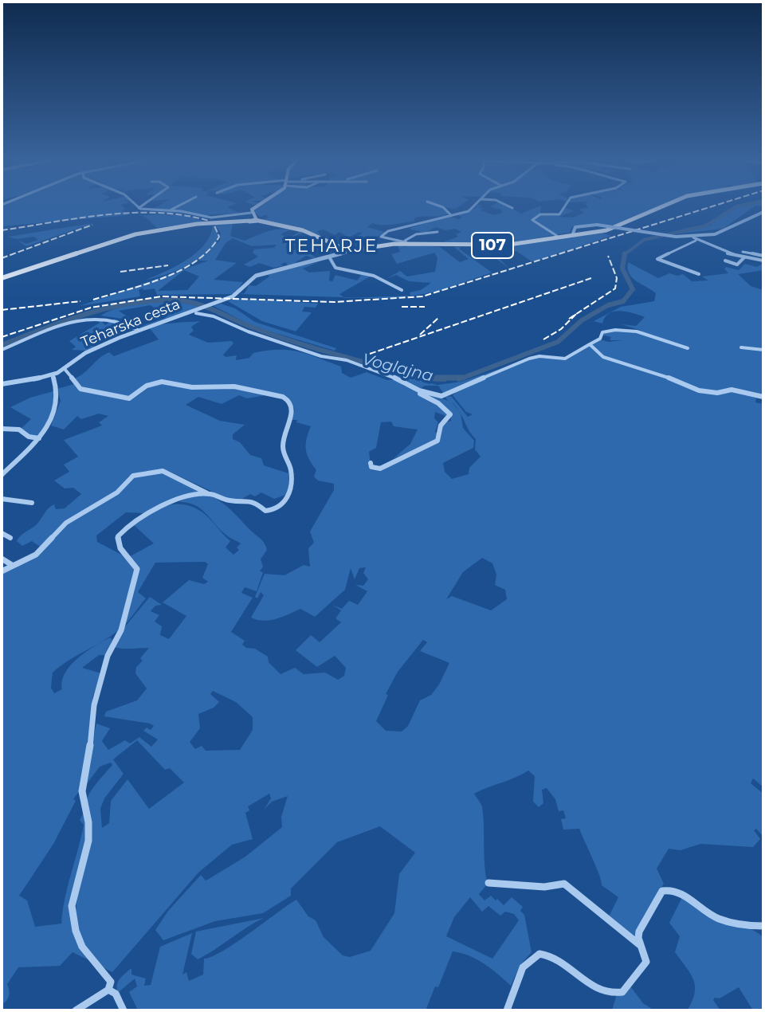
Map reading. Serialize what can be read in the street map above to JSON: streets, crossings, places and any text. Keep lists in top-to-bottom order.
{
  "streets": {
    "main road": ["107"],
    "street": ["Teharska cesta"]
  },
  "districts": ["TEHARJE"],
  "water": ["Voglajna"]
}
